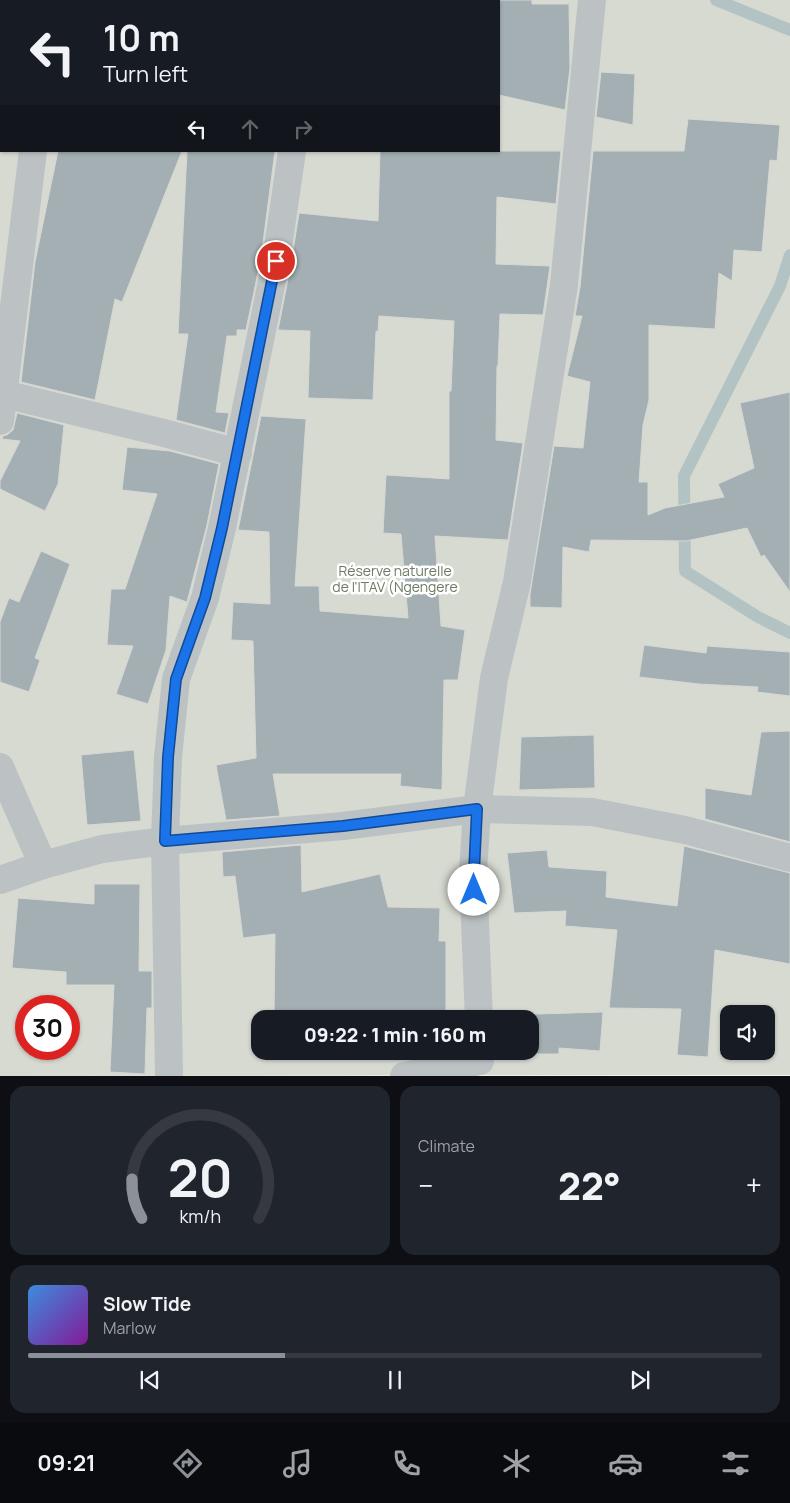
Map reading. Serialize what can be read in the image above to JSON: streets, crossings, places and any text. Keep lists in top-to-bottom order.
{
  "parks": ["Réserve naturelle de l'ITAV (Ngengere"],
  "page": {
    "turn": ["10 m", "Turn left"],
    "limit": "30",
    "trip": "09:22 · 1 min · 160 m",
    "tile": "Climate",
    "heat": ["−", "22°", "+"],
    "song": ["Slow Tide", "Marlow"],
    "tabs": "09:21",
    "gauge": ["20", "km/h"]
  }
}
